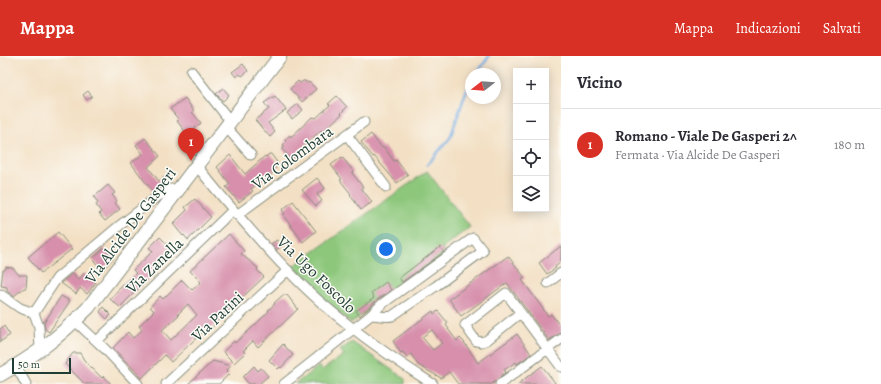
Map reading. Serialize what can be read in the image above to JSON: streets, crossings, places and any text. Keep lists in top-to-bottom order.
{
  "streets": {
    "main road": ["Via Alcide De Gasperi"],
    "street": [
      "Via Colombara",
      "Via Zanella",
      "Via Ugo Foscolo",
      "Via Parini"
    ]
  },
  "crossings": [
    ["Via Colombara", "Via Zanella"],
    ["Via Colombara", "Via Ugo Foscolo"],
    ["Via Alcide De Gasperi", "Via Ugo Foscolo"],
    ["Via Zanella", "Via Ugo Foscolo"],
    ["Via Ugo Foscolo", "Via Parini"]
  ],
  "scale_bar": "50 m",
  "north": "left",
  "page": {
    "header": "Mappa",
    "nav": ["Mappa", "Indicazioni", "Salvati"],
    "heading": "Vicino",
    "map_buttons": ["+", "−"],
    "list": [
      {
        "mark": "1",
        "name": "Romano - Viale De Gasperi 2^",
        "note": "Fermata · Via Alcide De Gasperi",
        "value": "180 m"
      }
    ],
    "pins": "1",
    "scale": "50 m"
  }
}
